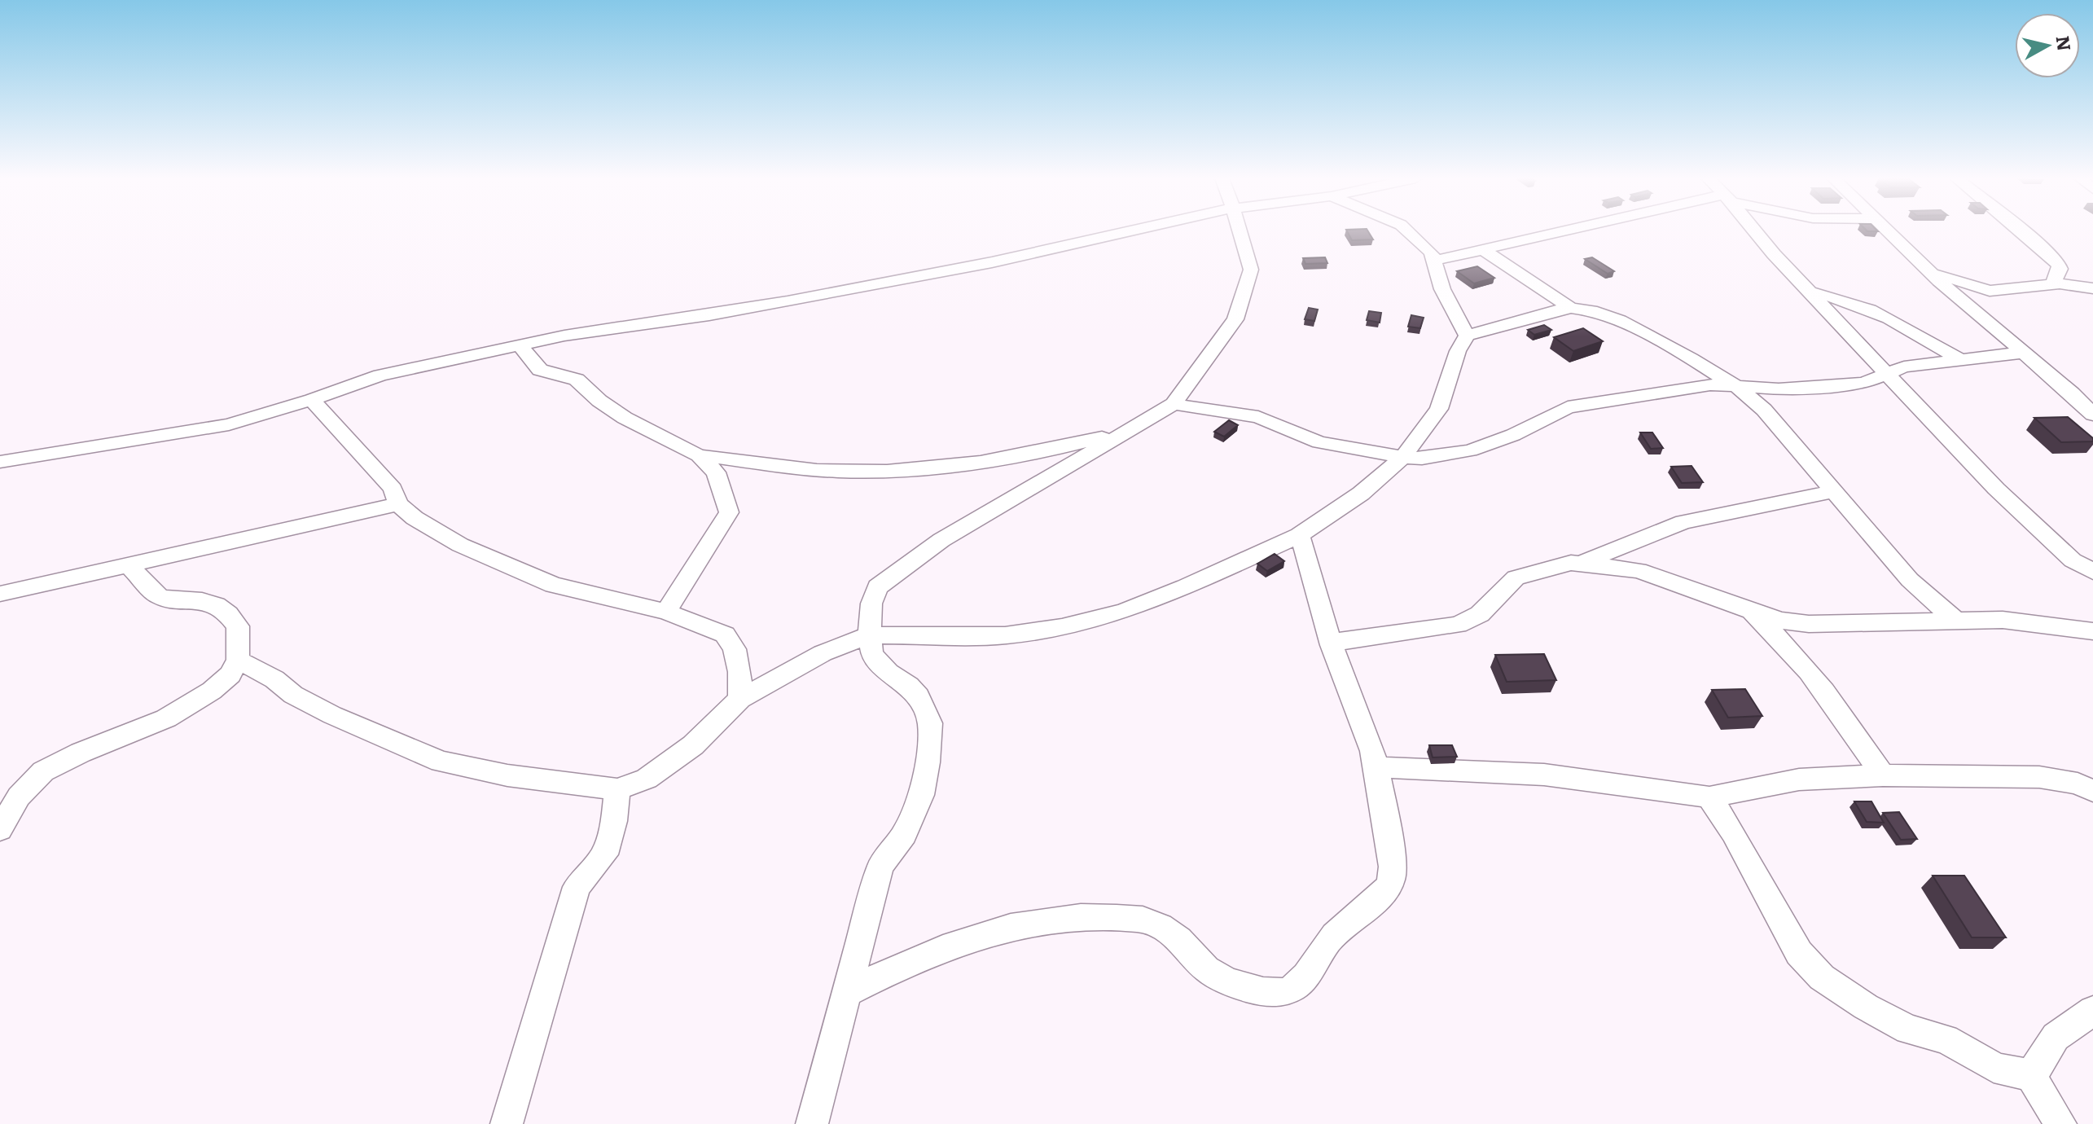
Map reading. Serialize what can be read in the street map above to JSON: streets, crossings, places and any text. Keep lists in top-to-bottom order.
{
  "north": "right"
}
